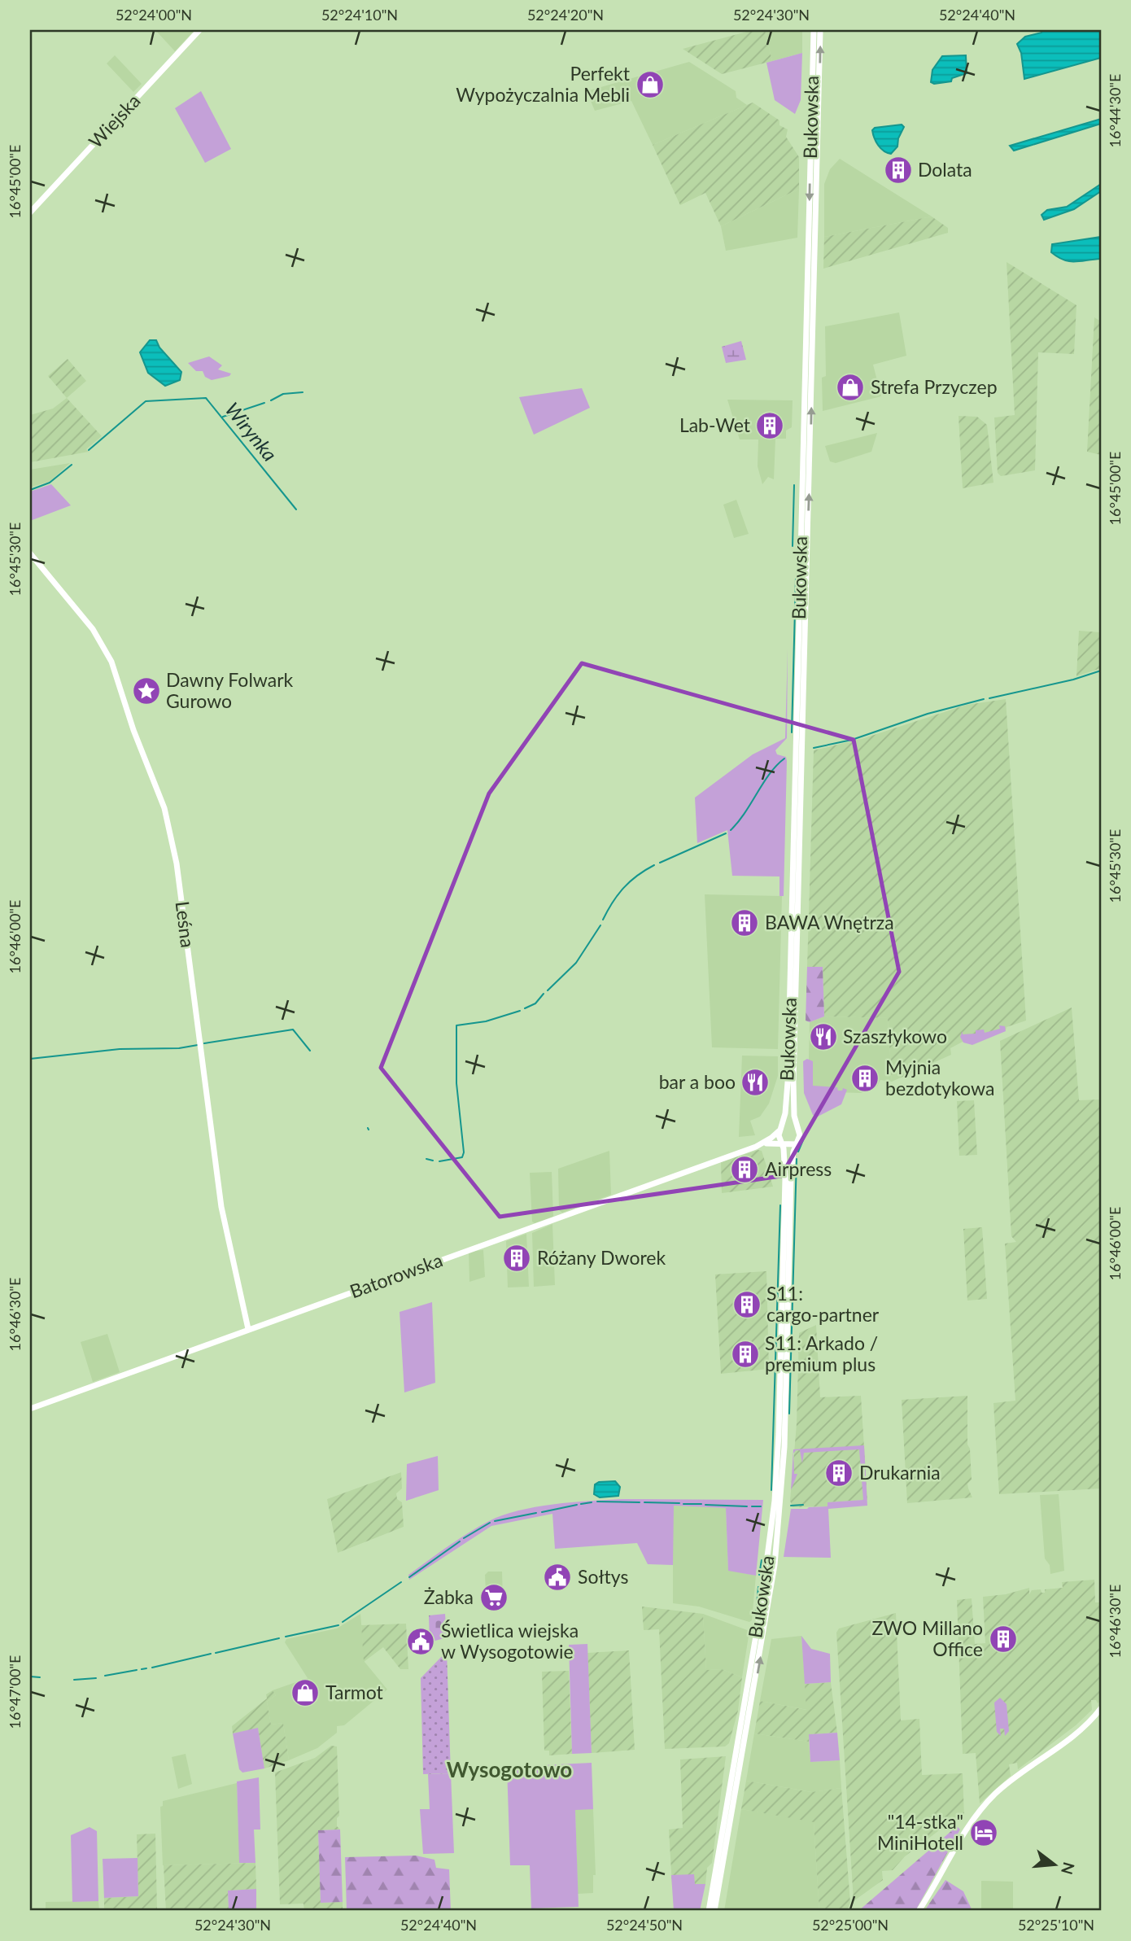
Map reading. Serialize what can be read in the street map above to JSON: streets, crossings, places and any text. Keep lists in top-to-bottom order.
{
  "streets": {
    "main road": [
      "Bukowska",
      "Wiejska",
      "Leśna",
      "Batorowska"
    ]
  },
  "crossings": [
    ["Bukowska", "Batorowska"],
    ["Leśna", "Batorowska"]
  ],
  "districts": ["Wysogotowo"],
  "water": ["Wirynka"],
  "places": {
    "shop": ["Perfekt Wypożyczalnia Mebli", "Strefa Przyczep", "Tarmot"],
    "building": [
      "Dolata",
      "Lab-Wet",
      "BAWA Wnętrza",
      "Myjnia bezdotykowa",
      "Airpress",
      "Różany Dworek",
      "S11: cargo-partner",
      "S11: Arkado / premium plus",
      "Drukarnia",
      "ZWO Millano Office"
    ],
    "place": ["Dawny Folwark Gurowo"],
    "restaurant": ["Szaszłykowo", "bar a boo"],
    "public building": ["Sołtys", "Świetlica wiejska w Wysogotowie"],
    "supermarket": ["Żabka"],
    "hotel": ["\"14-stka\" MiniHotell"]
  },
  "north": "right",
  "coordinates": [
    "52°24'00\"N",
    "52°24'10\"N",
    "52°24'20\"N",
    "52°24'30\"N",
    "52°24'40\"N",
    "16°44'30\"E",
    "16°45'00\"E",
    "16°45'30\"E",
    "16°46'00\"E",
    "16°46'30\"E",
    "16°47'00\"E",
    "52°24'50\"N",
    "52°25'00\"N",
    "52°25'10\"N"
  ]
}
